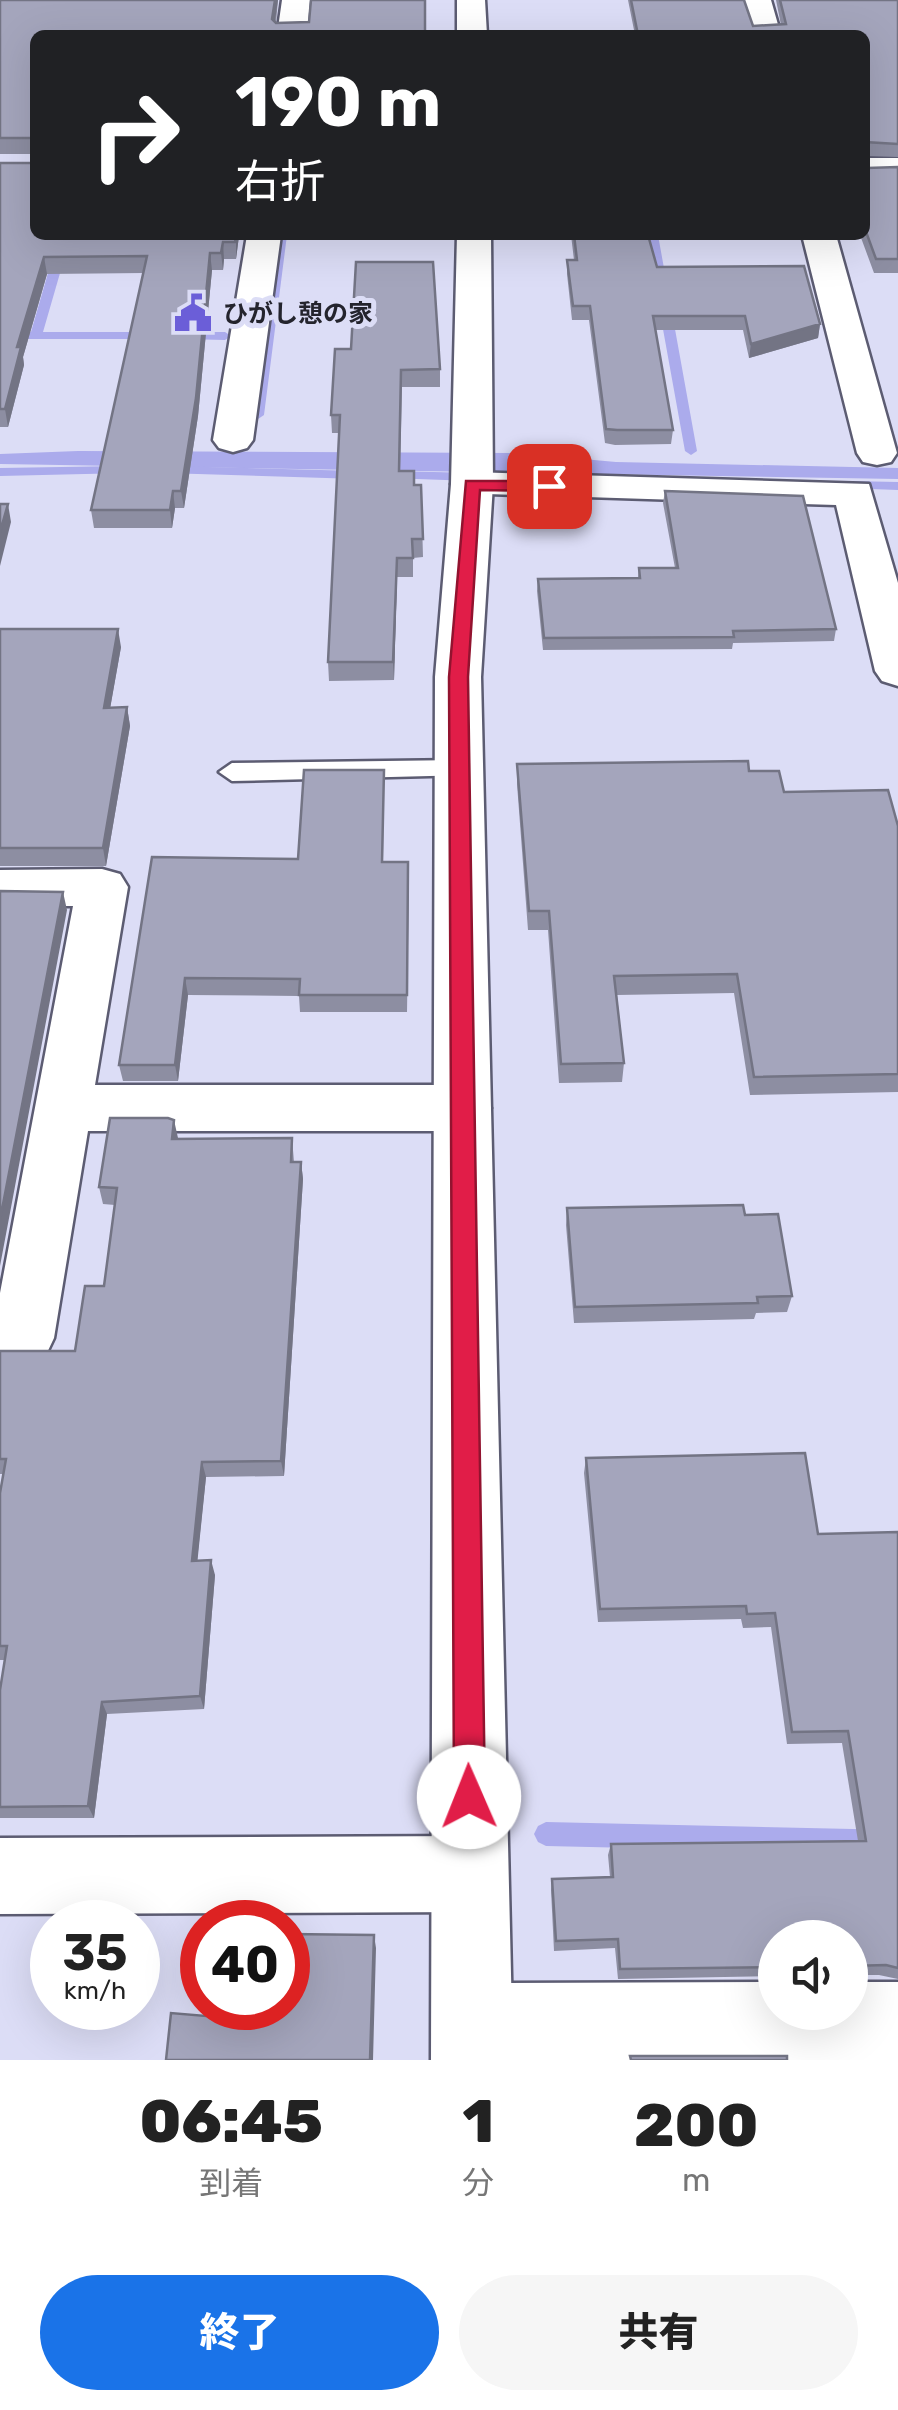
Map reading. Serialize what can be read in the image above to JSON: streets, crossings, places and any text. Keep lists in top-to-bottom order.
{
  "places": {
    "public building": ["ひがし憩の家"]
  },
  "page": {
    "turn": ["190 m", "右折"],
    "speed": "35 km/h",
    "limit": "40",
    "eta": [
      "06:45",
      "到着",
      "1",
      "分",
      "200",
      "m"
    ],
    "buttons": ["終了", "共有"]
  }
}
